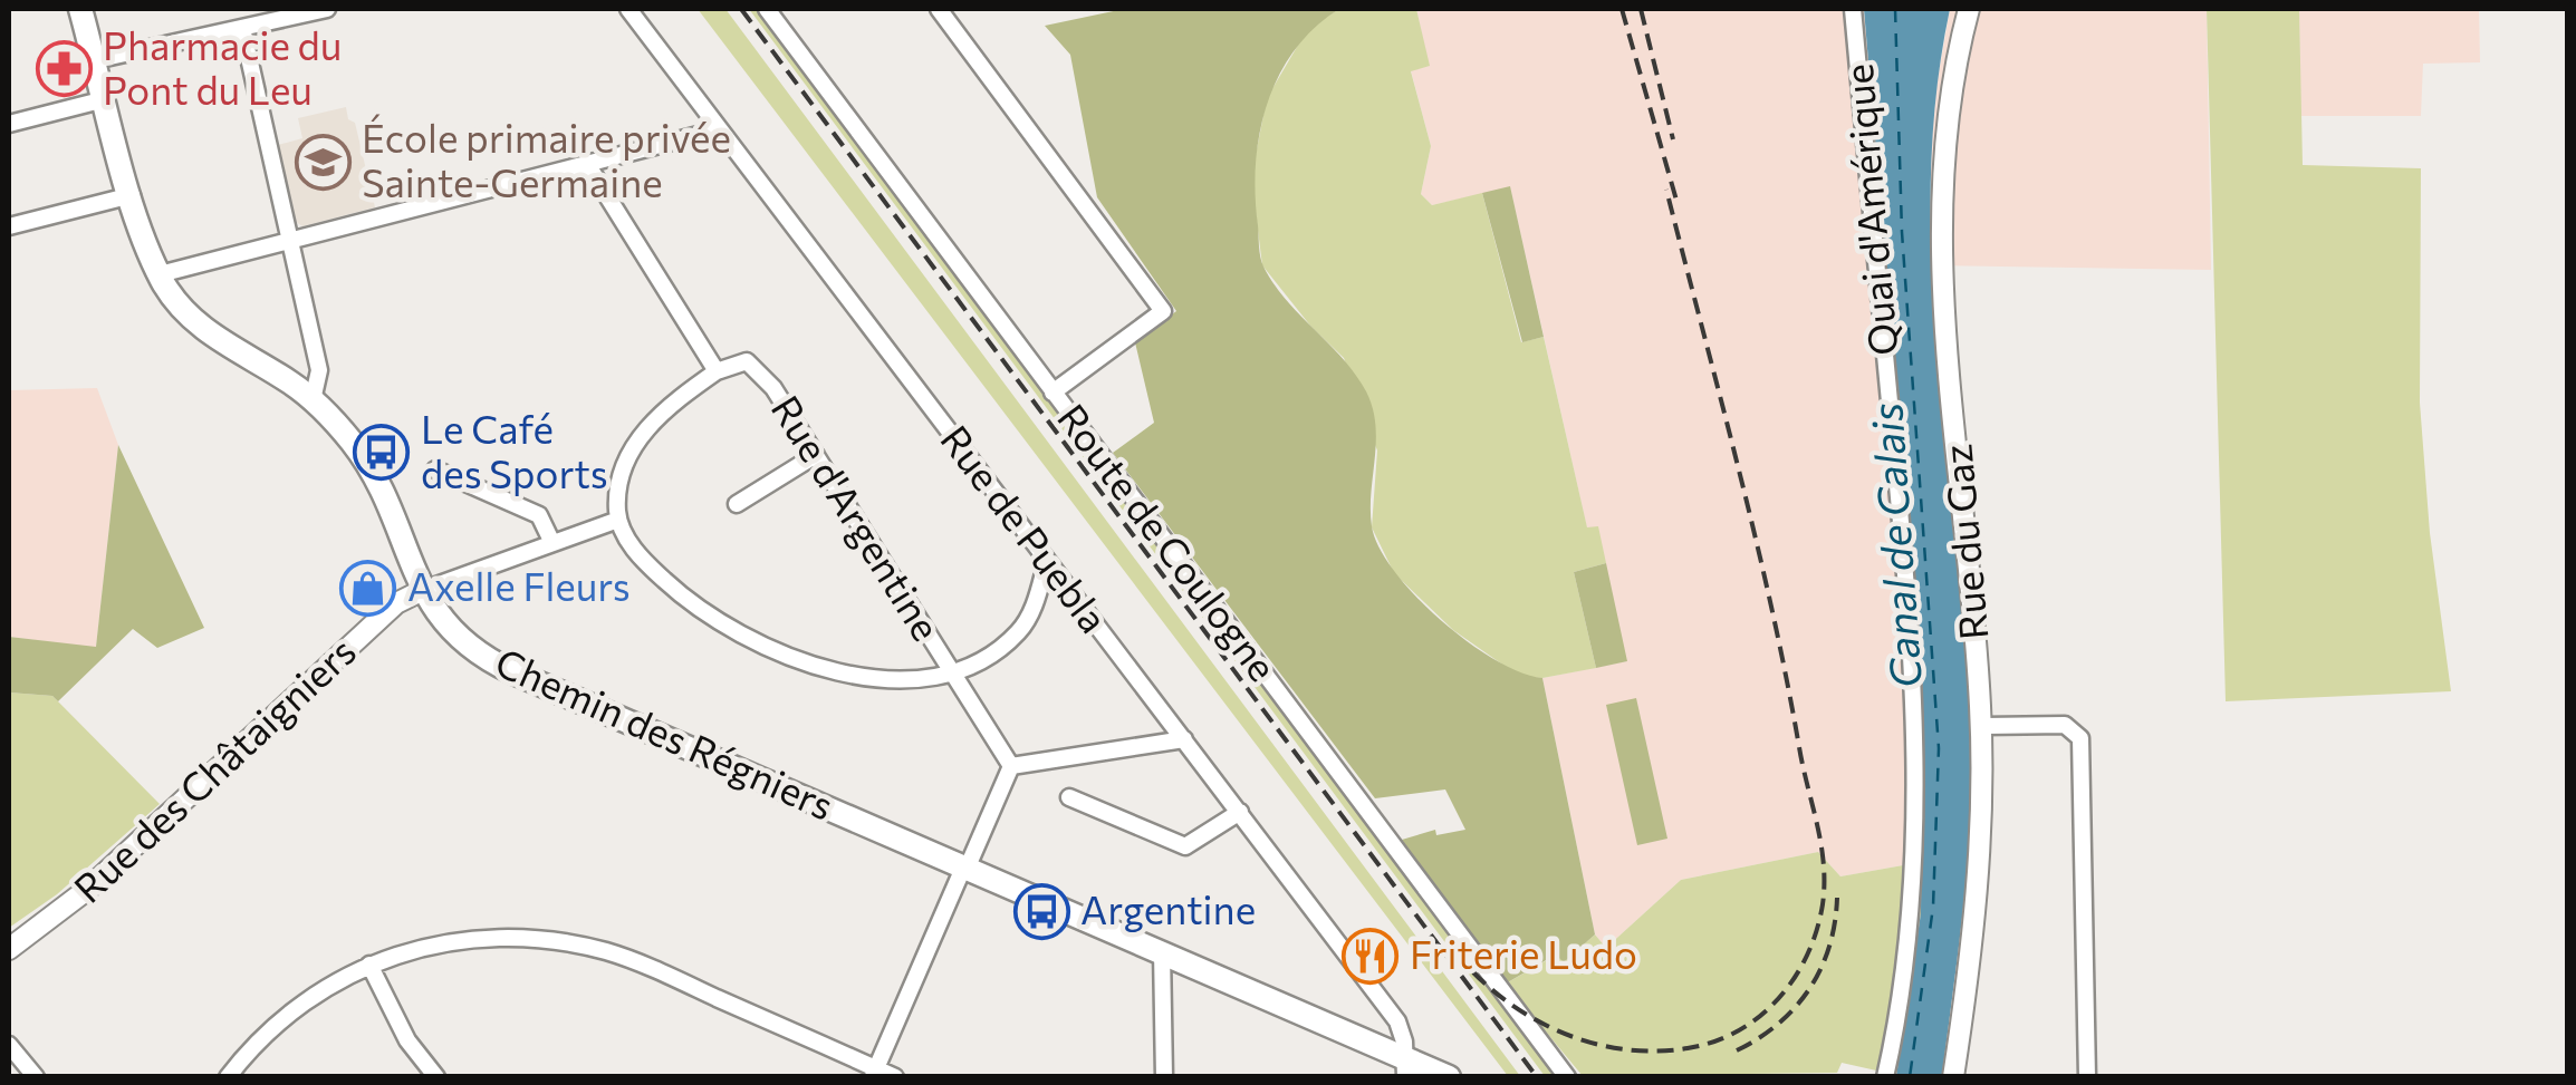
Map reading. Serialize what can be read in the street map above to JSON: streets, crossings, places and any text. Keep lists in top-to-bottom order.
{
  "streets": {
    "main road": ["Chemin des Régniers"],
    "street": [
      "Quai d'Amérique",
      "Rue d'Argentine",
      "Rue de Puebla",
      "Rue du Gaz",
      "Route de Coulogne",
      "Rue des Châtaigniers"
    ]
  },
  "crossings": [
    ["Rue de Puebla", "Chemin des Régniers"],
    ["Chemin des Régniers", "Rue des Châtaigniers"]
  ],
  "water": ["Canal de Calais"],
  "places": {
    "pharmacy": ["Pharmacie du Pont du Leu"],
    "school or university": ["École primaire privée Sainte-Germaine"],
    "bus stop": ["Le Café des Sports", "Argentine"],
    "shop": ["Axelle Fleurs"],
    "restaurant": ["Friterie Ludo"]
  }
}
